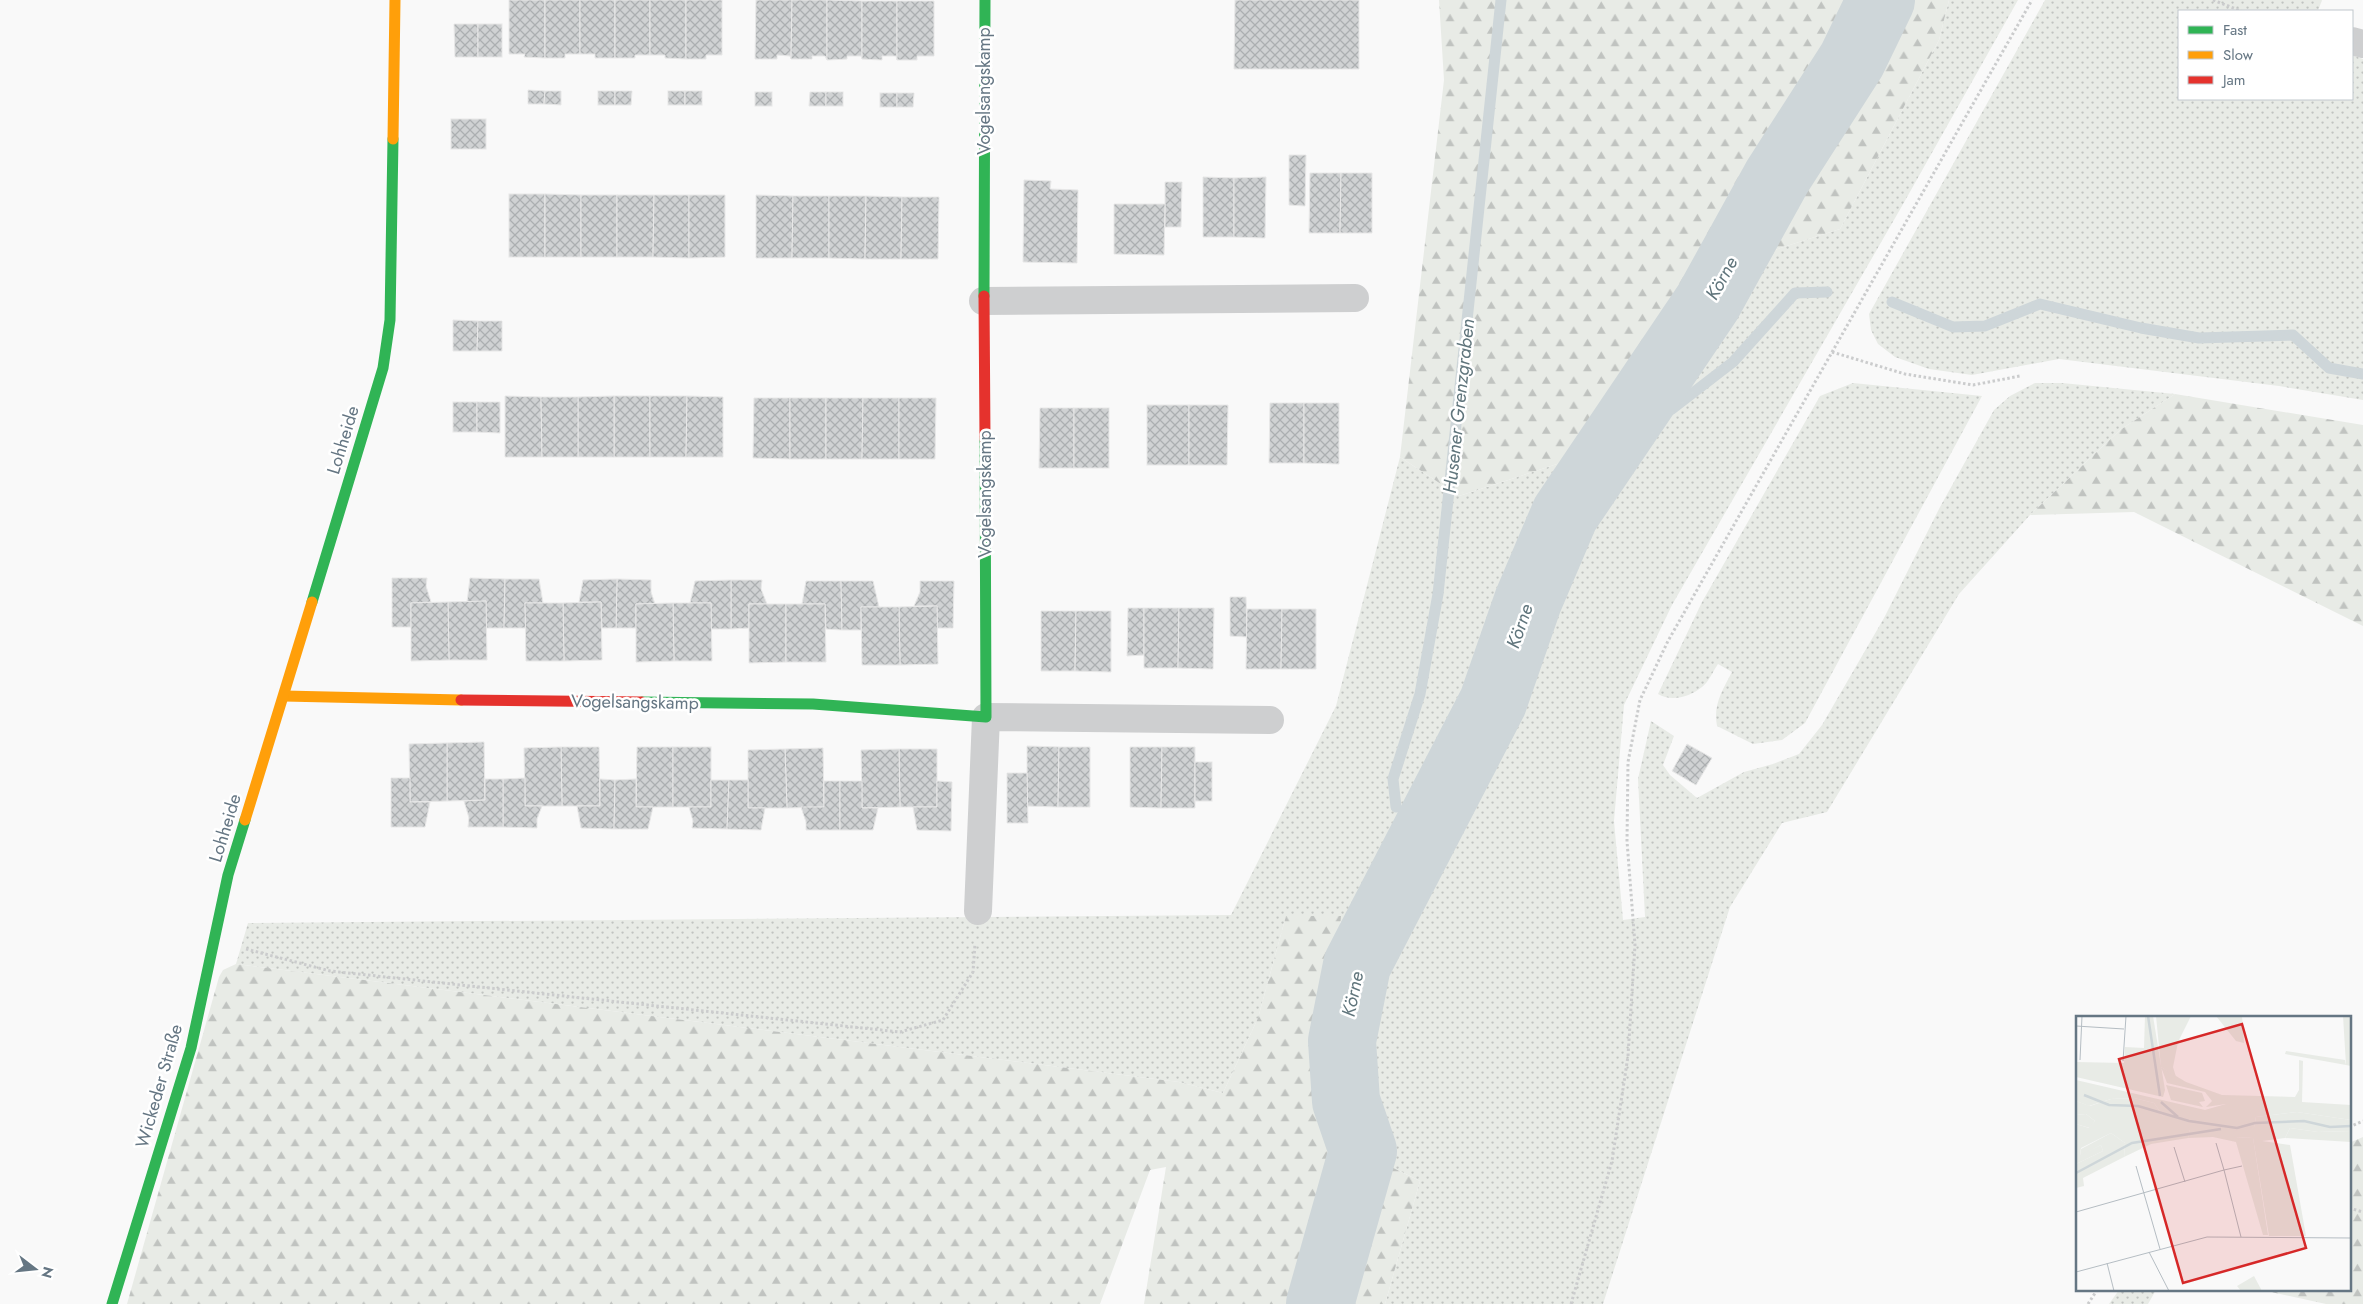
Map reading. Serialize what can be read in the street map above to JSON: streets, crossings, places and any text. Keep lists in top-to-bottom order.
{
  "streets": {
    "street": ["Vogelsangskamp", "Lohheide", "Wickeder Straße"]
  },
  "crossings": [
    ["Vogelsangskamp", "Lohheide"],
    ["Lohheide", "Wickeder Straße"]
  ],
  "water": ["Körne", "Husener Grenzgraben"],
  "legend": ["Fast", "Slow", "Jam"],
  "north": "right"
}
